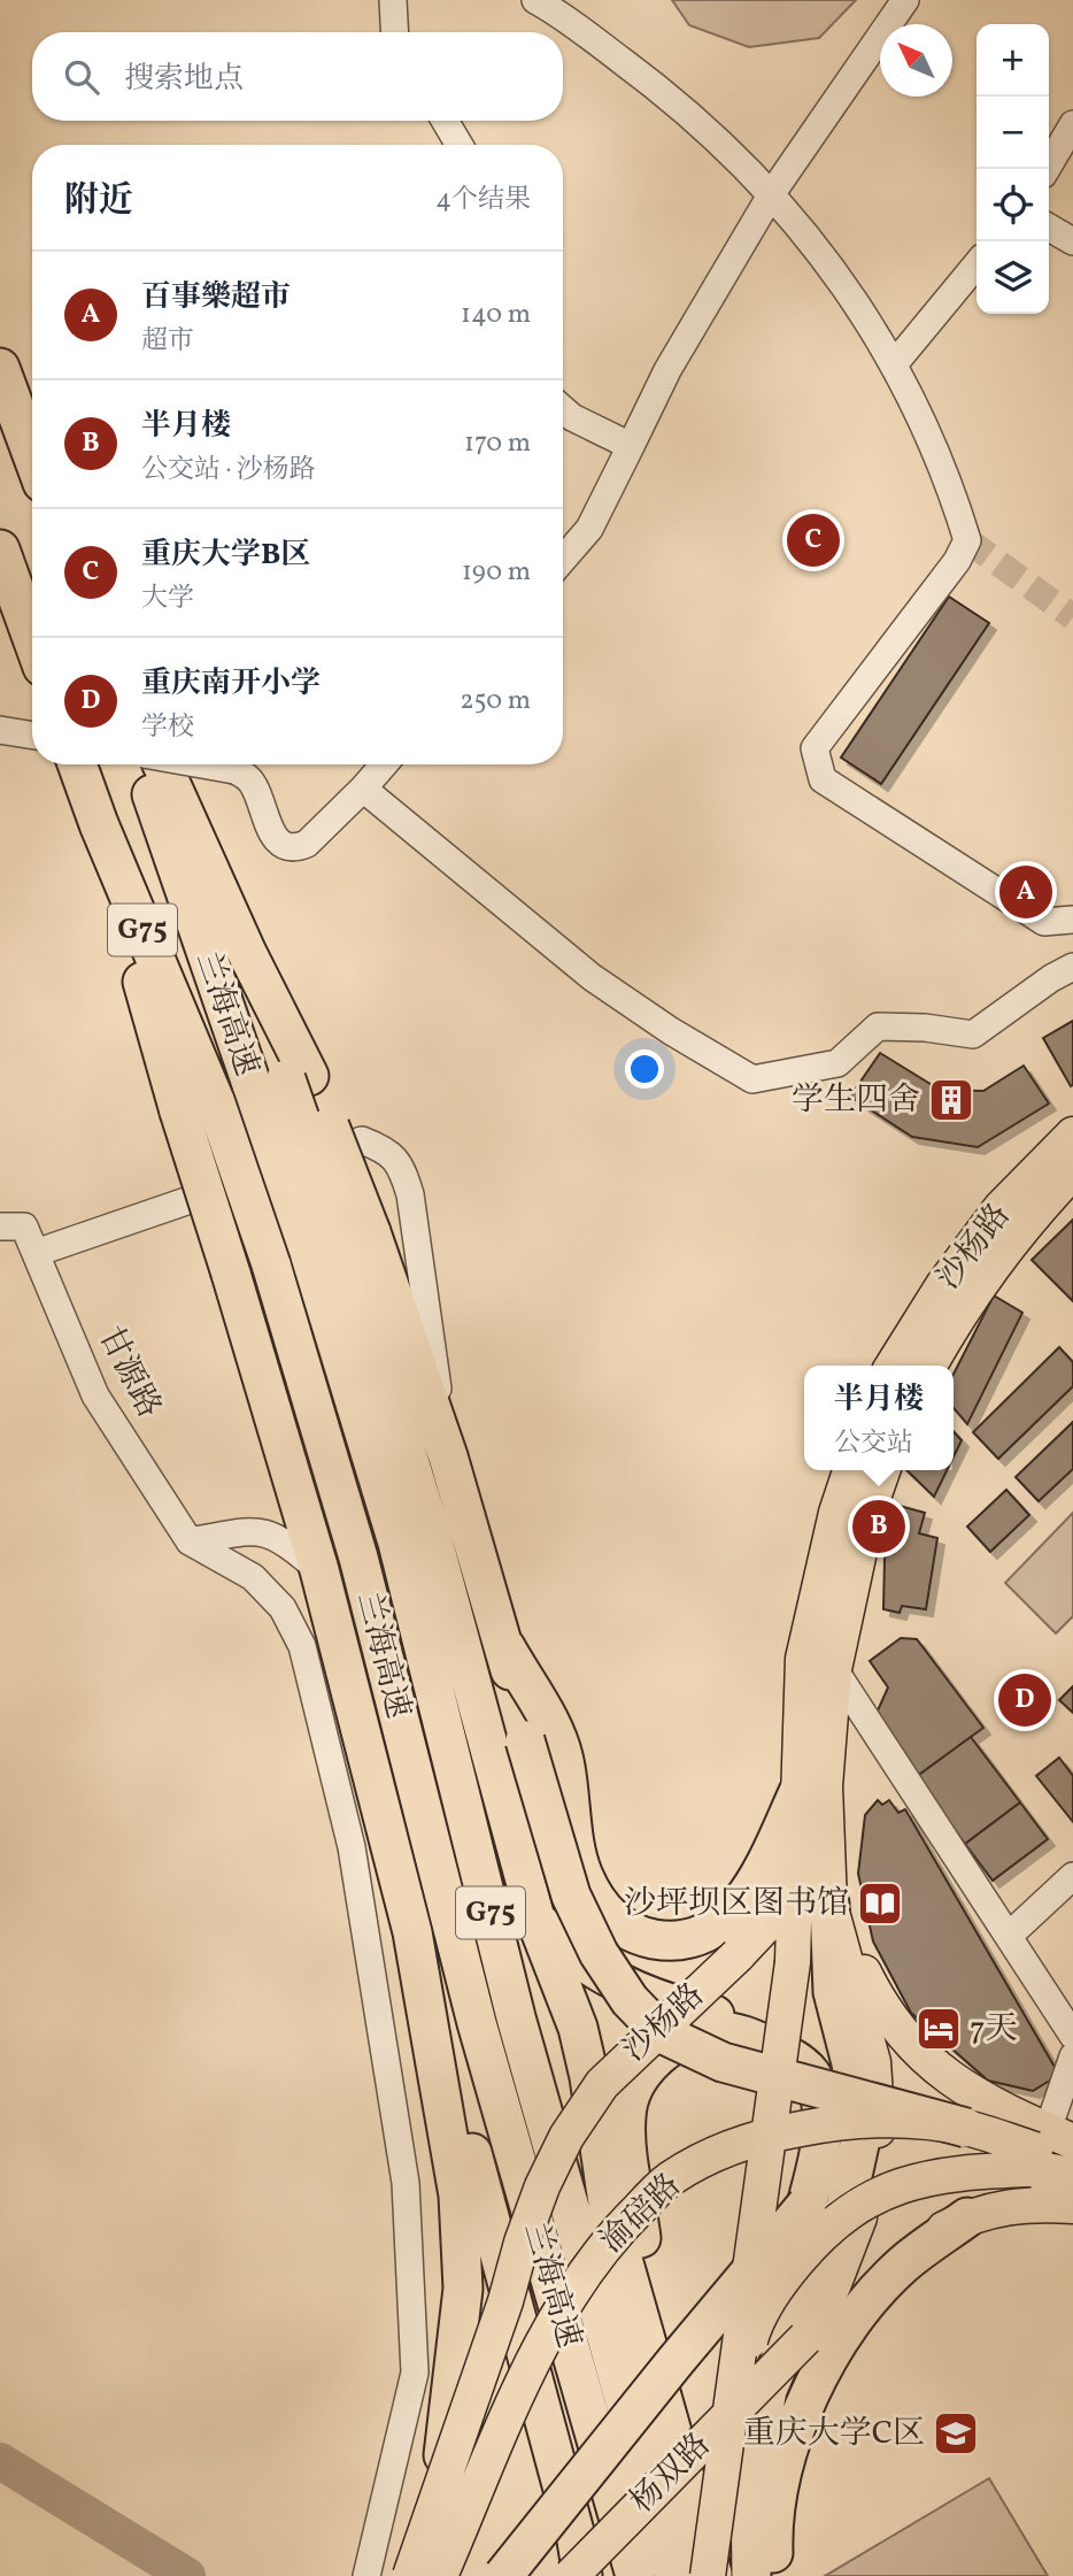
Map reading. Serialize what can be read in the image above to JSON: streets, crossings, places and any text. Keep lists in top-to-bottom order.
{
  "streets": {
    "highway": ["G75", "兰海高速"],
    "main road": ["沙杨路", "渝碚路", "杨双路"],
    "street": ["甘源路"]
  },
  "places": {
    "building": ["学生四舍"],
    "library": ["沙坪坝区图书馆"],
    "hotel": ["7天"],
    "school or university": ["重庆大学C区"]
  },
  "north": "top left",
  "page": {
    "map_buttons": ["+", "−"],
    "search": "搜索地点",
    "heading": ["附近", "4个结果"],
    "list": [
      {
        "mark": "A",
        "name": "百事樂超市",
        "note": "超市",
        "value": "140 m"
      },
      {
        "mark": "B",
        "name": "半月楼",
        "note": "公交站 · 沙杨路",
        "value": "170 m"
      },
      {
        "mark": "C",
        "name": "重庆大学B区",
        "note": "大学",
        "value": "190 m"
      },
      {
        "mark": "D",
        "name": "重庆南开小学",
        "note": "学校",
        "value": "250 m"
      }
    ],
    "pins": [
      "C",
      "A",
      "B",
      "D"
    ],
    "popup": ["半月楼", "公交站"]
  }
}
